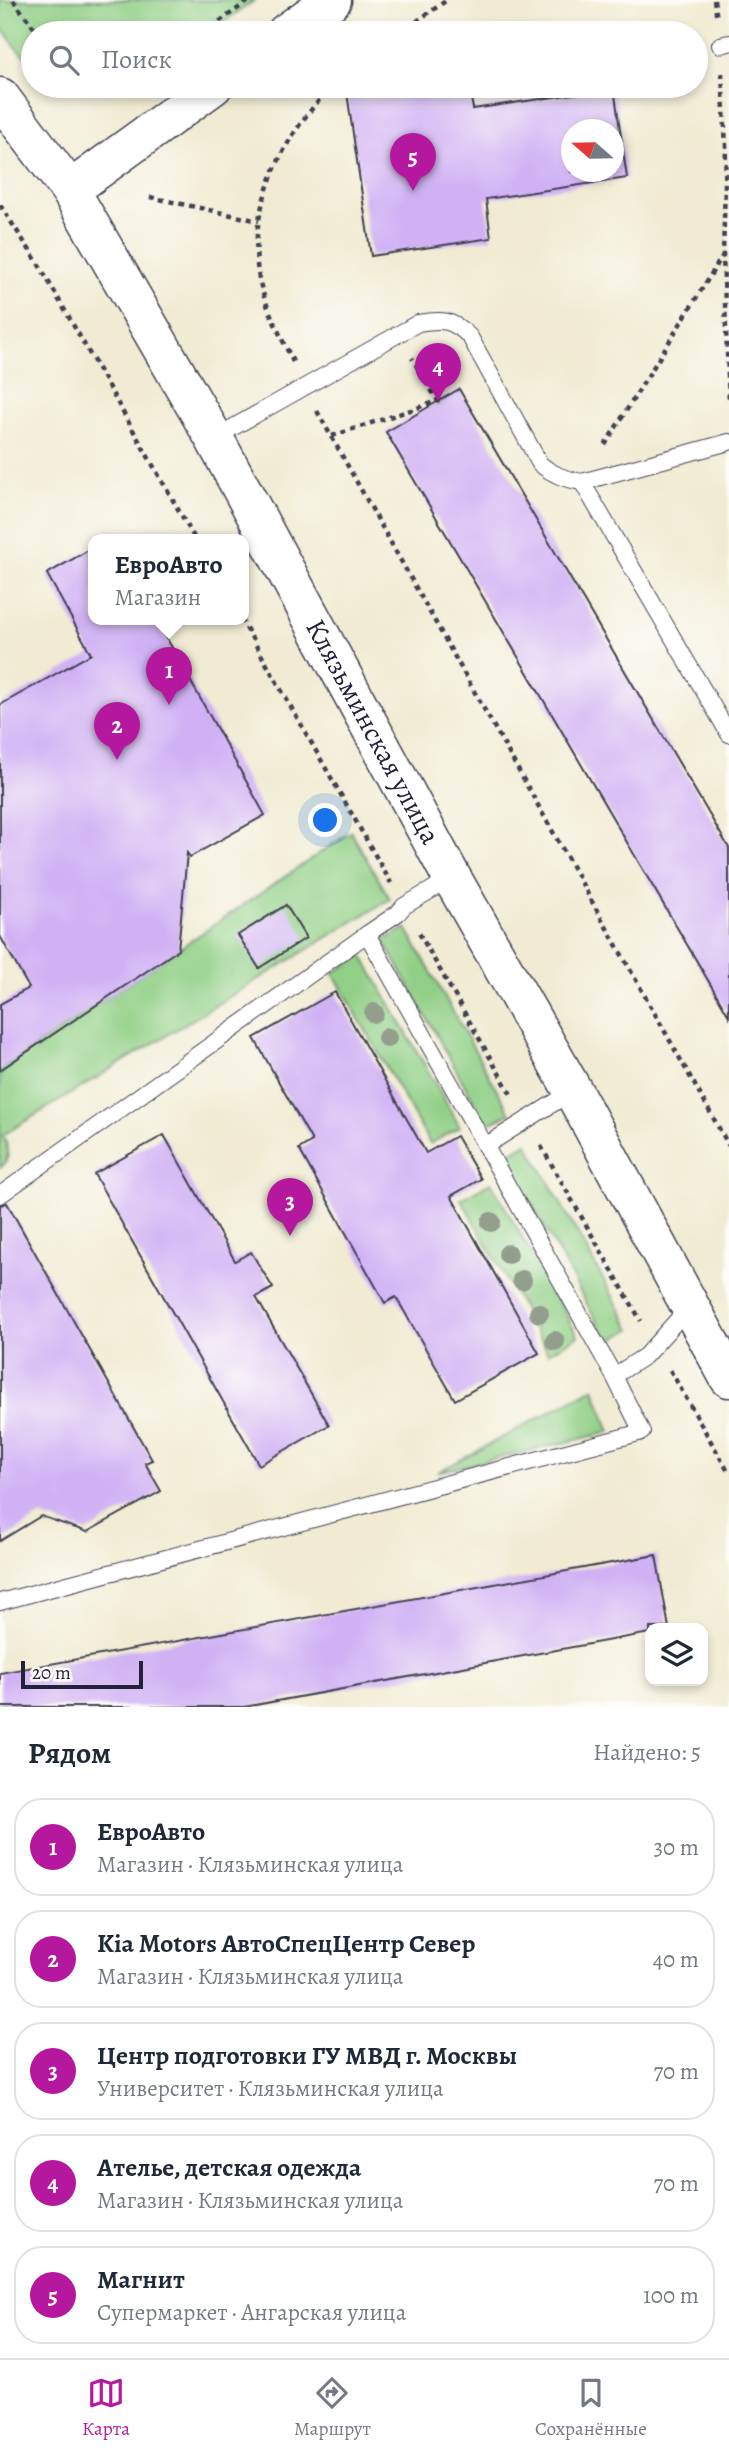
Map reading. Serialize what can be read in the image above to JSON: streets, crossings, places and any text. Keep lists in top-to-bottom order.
{
  "streets": {
    "street": ["Клязьминская улица"]
  },
  "scale_bar": "20 m",
  "north": "left",
  "page": {
    "search": "Поиск",
    "pins": [
      "5",
      "4",
      "1",
      "2",
      "3"
    ],
    "popup": ["ЕвроАвто", "Магазин"],
    "scale": "20 m",
    "heading": ["Рядом", "Найдено: 5"],
    "list": [
      {
        "mark": "1",
        "name": "ЕвроАвто",
        "note": "Магазин · Клязьминская улица",
        "value": "30 m"
      },
      {
        "mark": "2",
        "name": "Kia Motors АвтоСпецЦентр Север",
        "note": "Магазин · Клязьминская улица",
        "value": "40 m"
      },
      {
        "mark": "3",
        "name": "Центр подготовки ГУ МВД г. Москвы",
        "note": "Университет · Клязьминская улица",
        "value": "70 m"
      },
      {
        "mark": "4",
        "name": "Ателье, детская одежда",
        "note": "Магазин · Клязьминская улица",
        "value": "70 m"
      },
      {
        "mark": "5",
        "name": "Магнит",
        "note": "Супермаркет · Ангарская улица",
        "value": "100 m"
      }
    ],
    "nav": ["Карта", "Маршрут", "Сохранённые"]
  }
}
